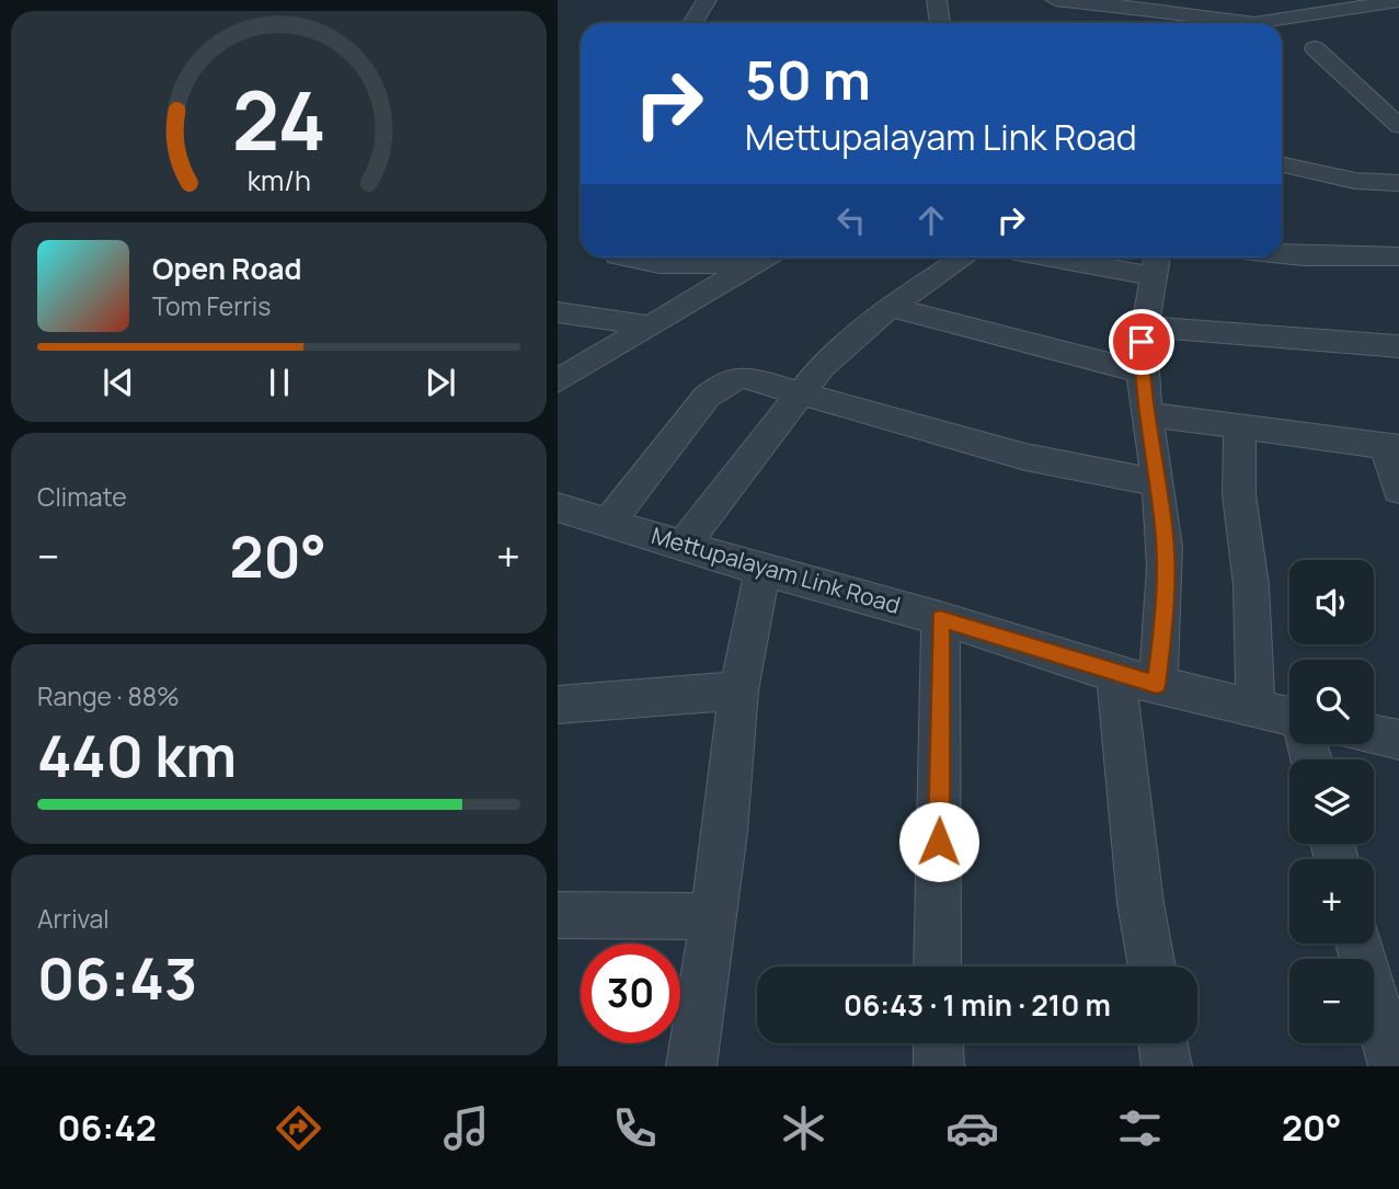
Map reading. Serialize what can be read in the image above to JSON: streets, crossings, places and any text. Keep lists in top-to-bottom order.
{
  "streets": {
    "street": ["Mettupalayam Link Road"]
  },
  "page": {
    "turn": ["50 m", "Mettupalayam Link Road"],
    "song": ["Open Road", "Tom Ferris"],
    "tile": [
      "Climate",
      ["Range · 88%", "440 km"],
      ["Arrival", "06:43"]
    ],
    "heat": ["−", "20°", "+"],
    "map_buttons": ["+", "−"],
    "limit": "30",
    "trip": "06:43 · 1 min · 210 m",
    "tabs": ["06:42", "20°"],
    "gauge": ["24", "km/h"]
  }
}
